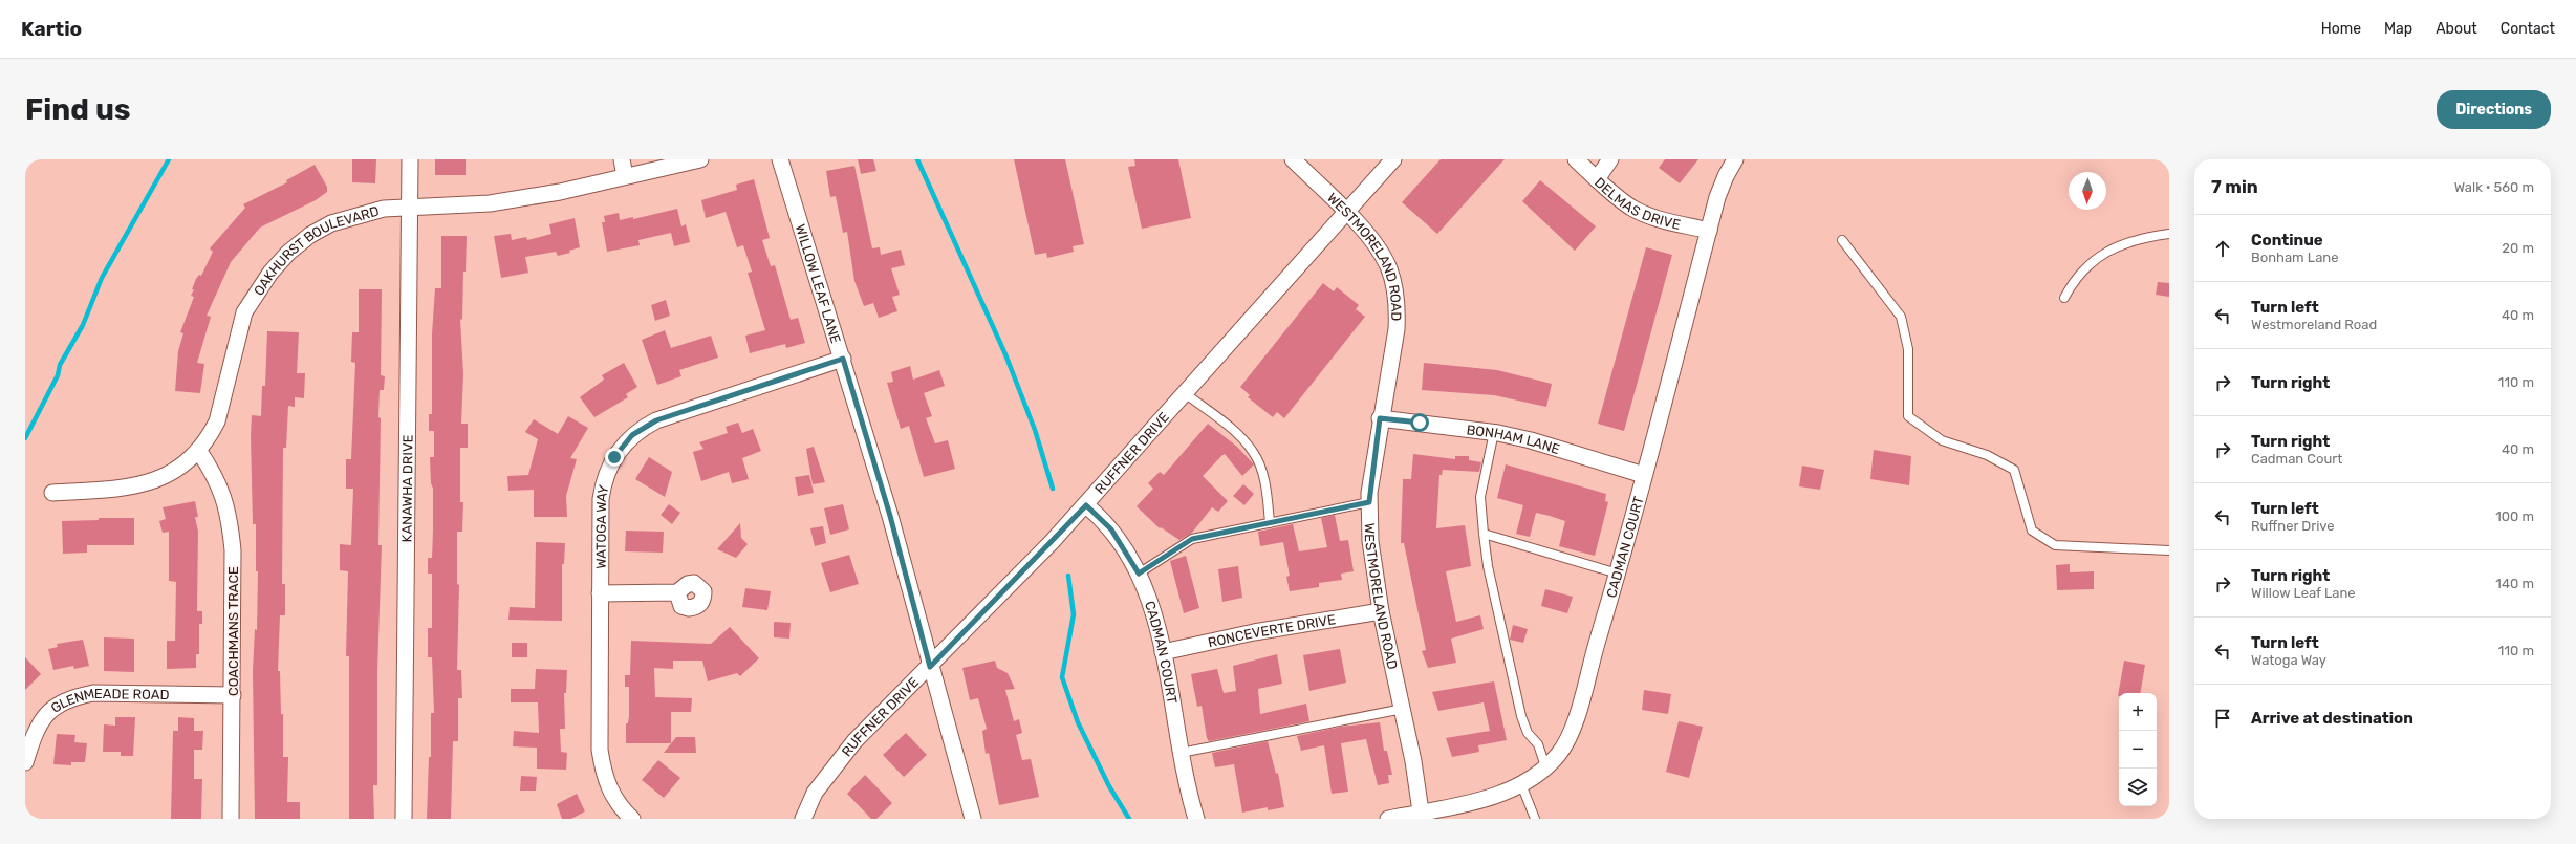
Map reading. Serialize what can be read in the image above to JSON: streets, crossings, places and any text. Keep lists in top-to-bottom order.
{
  "streets": {
    "street": [
      "DELMAS DRIVE",
      "OAKHURST BOULEVARD",
      "WESTMORELAND ROAD",
      "WILLOW LEAF LANE",
      "BONHAM LANE",
      "RUFFNER DRIVE",
      "KANAWHA DRIVE",
      "WATOGA WAY",
      "CADMAN COURT",
      "RONCEVERTE DRIVE",
      "COACHMANS TRACE",
      "GLENMEADE ROAD"
    ]
  },
  "crossings": [
    ["DELMAS DRIVE", "CADMAN COURT"],
    ["OAKHURST BOULEVARD", "KANAWHA DRIVE"],
    ["OAKHURST BOULEVARD", "COACHMANS TRACE"],
    ["WESTMORELAND ROAD", "BONHAM LANE"],
    ["WESTMORELAND ROAD", "RUFFNER DRIVE"],
    ["WESTMORELAND ROAD", "CADMAN COURT"],
    ["WESTMORELAND ROAD", "RONCEVERTE DRIVE"],
    ["WILLOW LEAF LANE", "RUFFNER DRIVE"],
    ["WILLOW LEAF LANE", "WATOGA WAY"],
    ["BONHAM LANE", "CADMAN COURT"],
    ["RUFFNER DRIVE", "CADMAN COURT"],
    ["CADMAN COURT", "RONCEVERTE DRIVE"],
    ["COACHMANS TRACE", "GLENMEADE ROAD"]
  ],
  "north": "bottom",
  "page": {
    "header": "Kartio",
    "nav": [
      "Home",
      "Map",
      "About",
      "Contact"
    ],
    "buttons": "Directions",
    "title": "Find us",
    "heading": ["7 min", "Walk · 560 m"],
    "list": [
      ["Continue", "Bonham Lane", "20 m"],
      ["Turn left", "Westmoreland Road", "40 m"],
      ["Turn right", "110 m"],
      ["Turn right", "Cadman Court", "40 m"],
      ["Turn left", "Ruffner Drive", "100 m"],
      ["Turn right", "Willow Leaf Lane", "140 m"],
      ["Turn left", "Watoga Way", "110 m"],
      "Arrive at destination"
    ],
    "map_buttons": ["+", "−"]
  }
}
